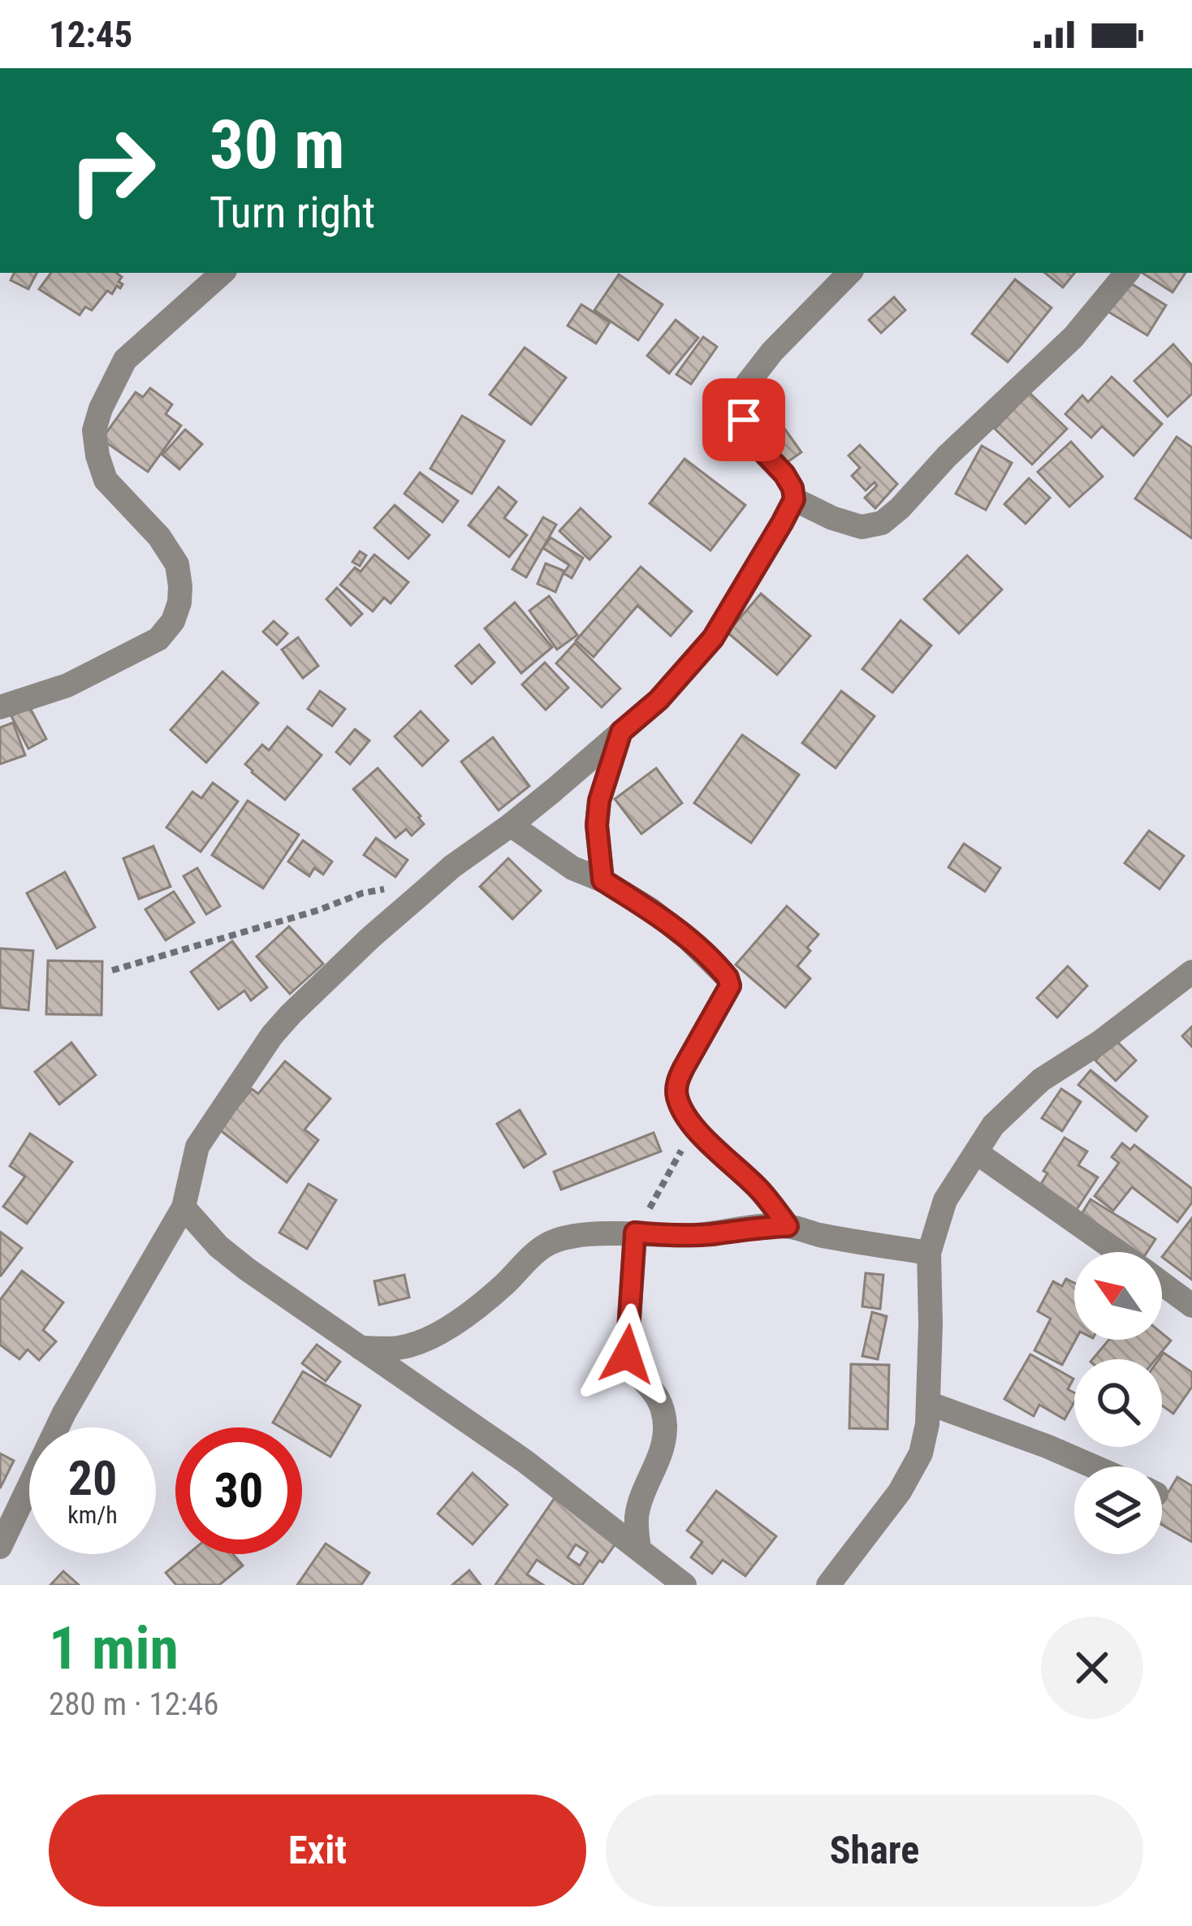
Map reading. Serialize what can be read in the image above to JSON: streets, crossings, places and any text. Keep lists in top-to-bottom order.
{
  "north": "top left",
  "page": {
    "status": "12:45",
    "turn": ["30 m", "Turn right"],
    "speed": "20 km/h",
    "limit": "30",
    "heading": ["1 min", "280 m · 12:46"],
    "buttons": ["Exit", "Share"]
  }
}
